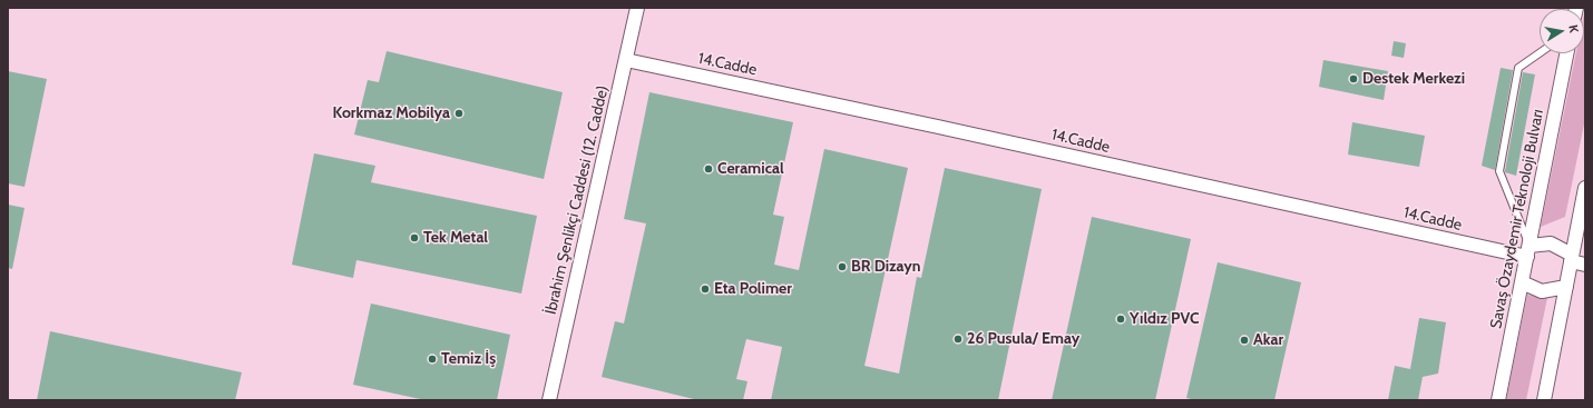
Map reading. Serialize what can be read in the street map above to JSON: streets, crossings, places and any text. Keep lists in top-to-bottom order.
{
  "streets": {
    "street": ["14.Cadde", "İbrahim Şenlikçi Caddesi (12. Cadde)", "Savaş Özaydemir Teknoloji Bulvarı"]
  },
  "crossings": [
    ["14.Cadde", "İbrahim Şenlikçi Caddesi (12. Cadde)"],
    ["14.Cadde", "Savaş Özaydemir Teknoloji Bulvarı"]
  ],
  "places": [
    "Destek Merkezi",
    "Korkmaz Mobilya",
    "Ceramical",
    "Tek Metal",
    "BR Dizayn",
    "Eta Polimer",
    "Yıldız PVC",
    "26 Pusula/ Emay",
    "Akar",
    "Temiz İş"
  ],
  "north": "right"
}
